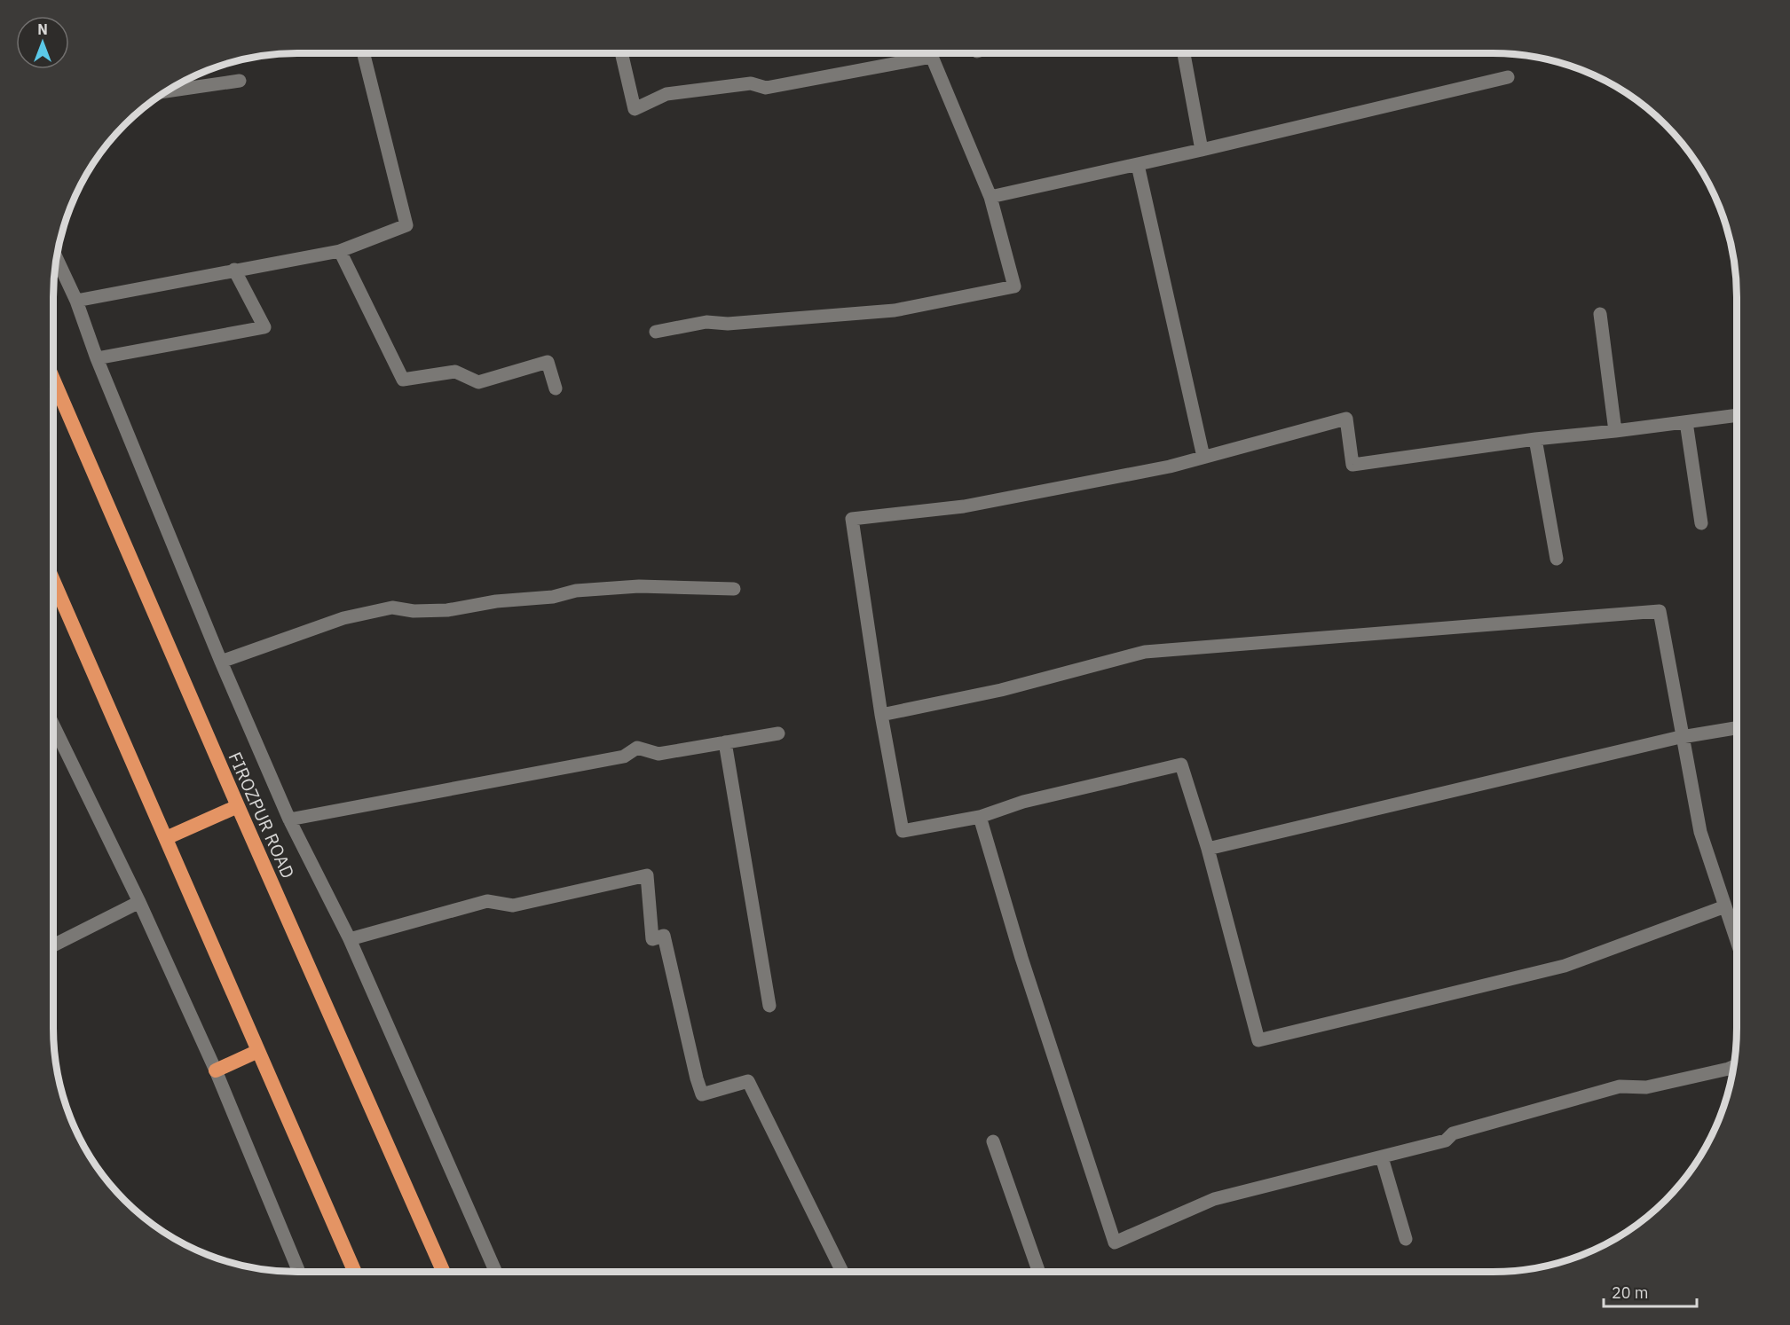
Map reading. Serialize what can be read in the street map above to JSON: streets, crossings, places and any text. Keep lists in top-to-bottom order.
{
  "streets": {
    "highway": ["FIROZPUR ROAD"]
  },
  "scale_bar": "20 m",
  "north": "top"
}
